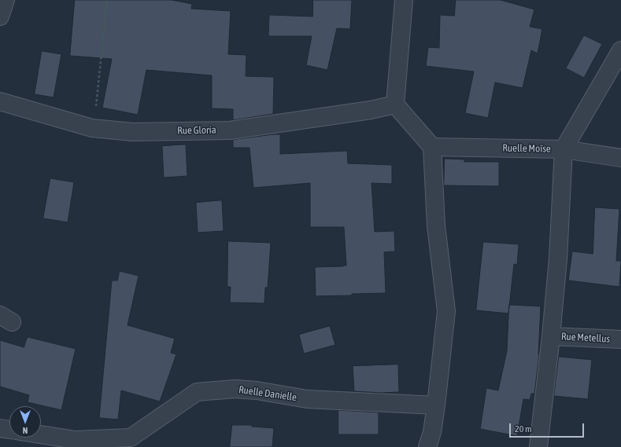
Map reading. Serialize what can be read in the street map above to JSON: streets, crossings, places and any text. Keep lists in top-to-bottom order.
{
  "streets": {
    "street": [
      "Rue Gloria",
      "Ruelle Moïse",
      "Rue Metellus",
      "Ruelle Danielle"
    ]
  },
  "scale_bar": "20 m",
  "north": "bottom"
}
